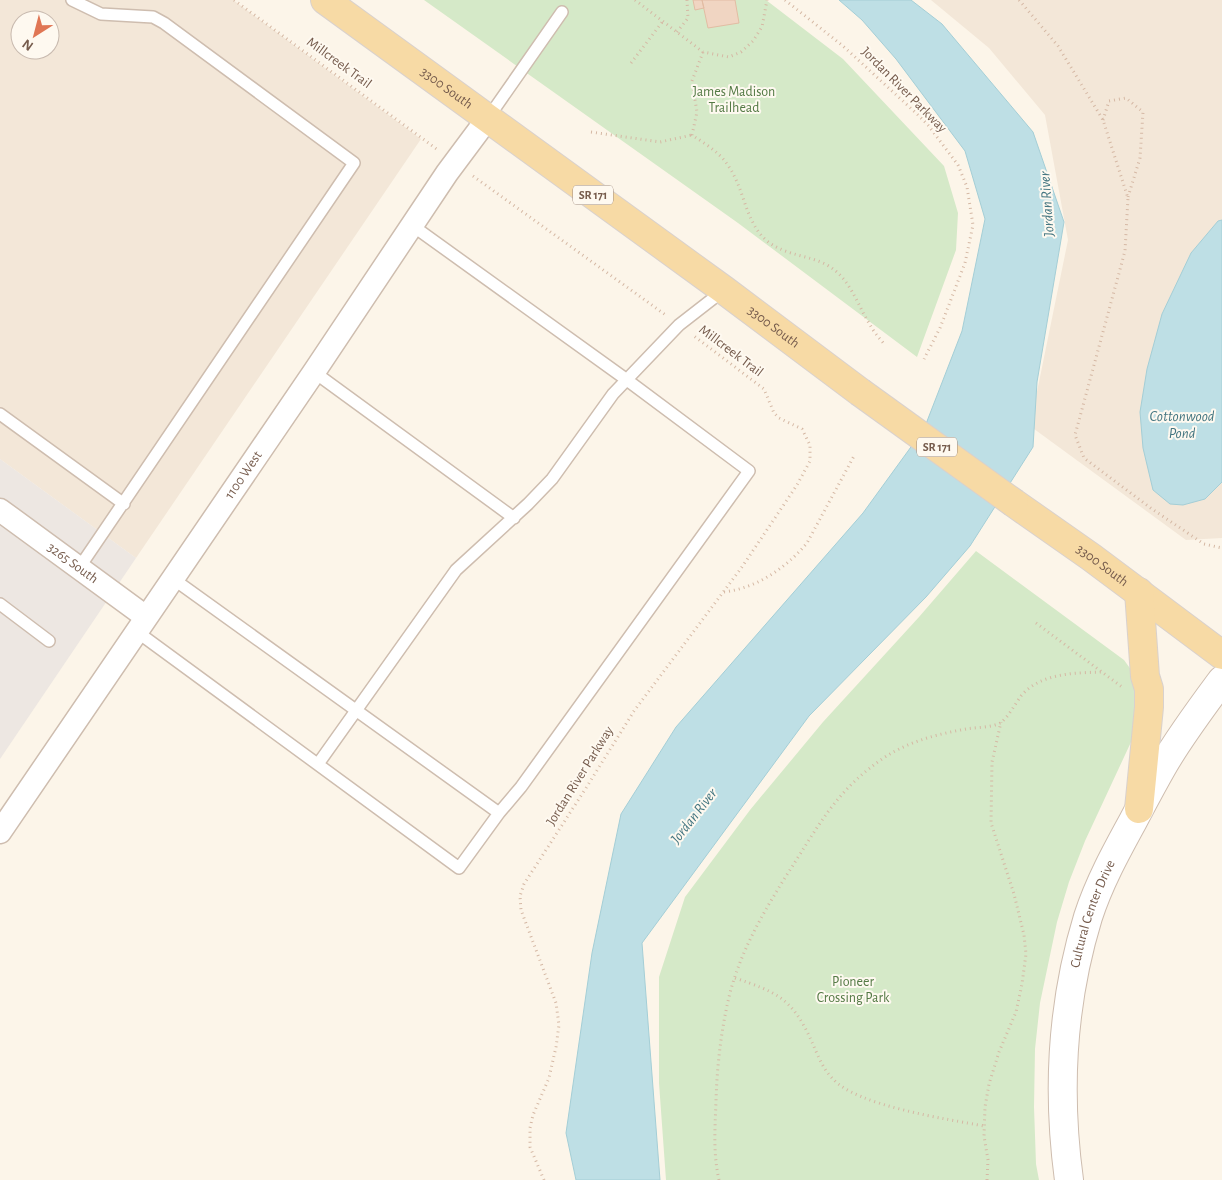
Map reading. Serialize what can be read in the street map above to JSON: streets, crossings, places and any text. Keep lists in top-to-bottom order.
{
  "streets": {
    "main road": ["3300 South", "SR 171"],
    "street": ["1100 West", "3265 South", "Cultural Center Drive"],
    "path": ["Millcreek Trail", "Jordan River Parkway"]
  },
  "crossings": [
    ["Millcreek Trail", "Jordan River Parkway"],
    ["3300 South", "1100 West"],
    ["1100 West", "3265 South"]
  ],
  "water": ["Jordan River", "Cottonwood Pond"],
  "parks": ["James Madison Trailhead", "Pioneer Crossing Park"],
  "north": "bottom left"
}
